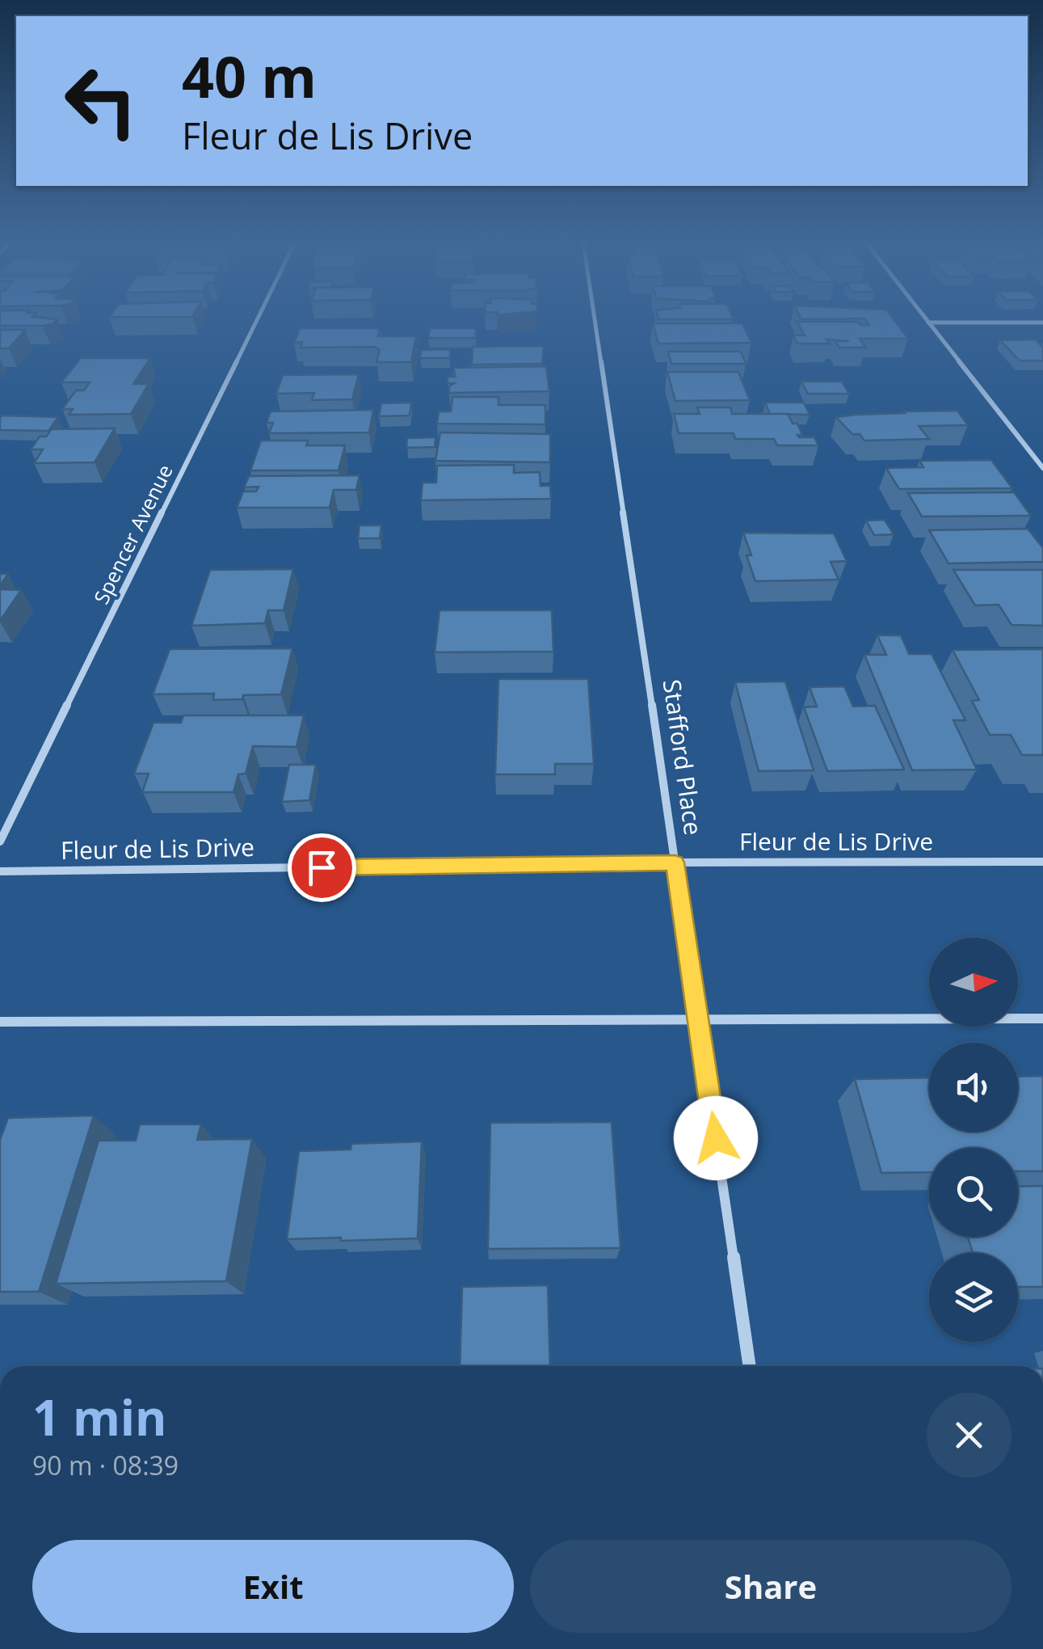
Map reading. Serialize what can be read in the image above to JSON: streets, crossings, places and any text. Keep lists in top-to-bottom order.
{
  "streets": {
    "street": ["Spencer Avenue", "Stafford Place", "Fleur de Lis Drive"]
  },
  "crossings": [
    ["Stafford Place", "Fleur de Lis Drive"]
  ],
  "north": "right",
  "page": {
    "turn": ["40 m", "Fleur de Lis Drive"],
    "heading": ["1 min", "90 m · 08:39"],
    "buttons": ["Exit", "Share"]
  }
}
